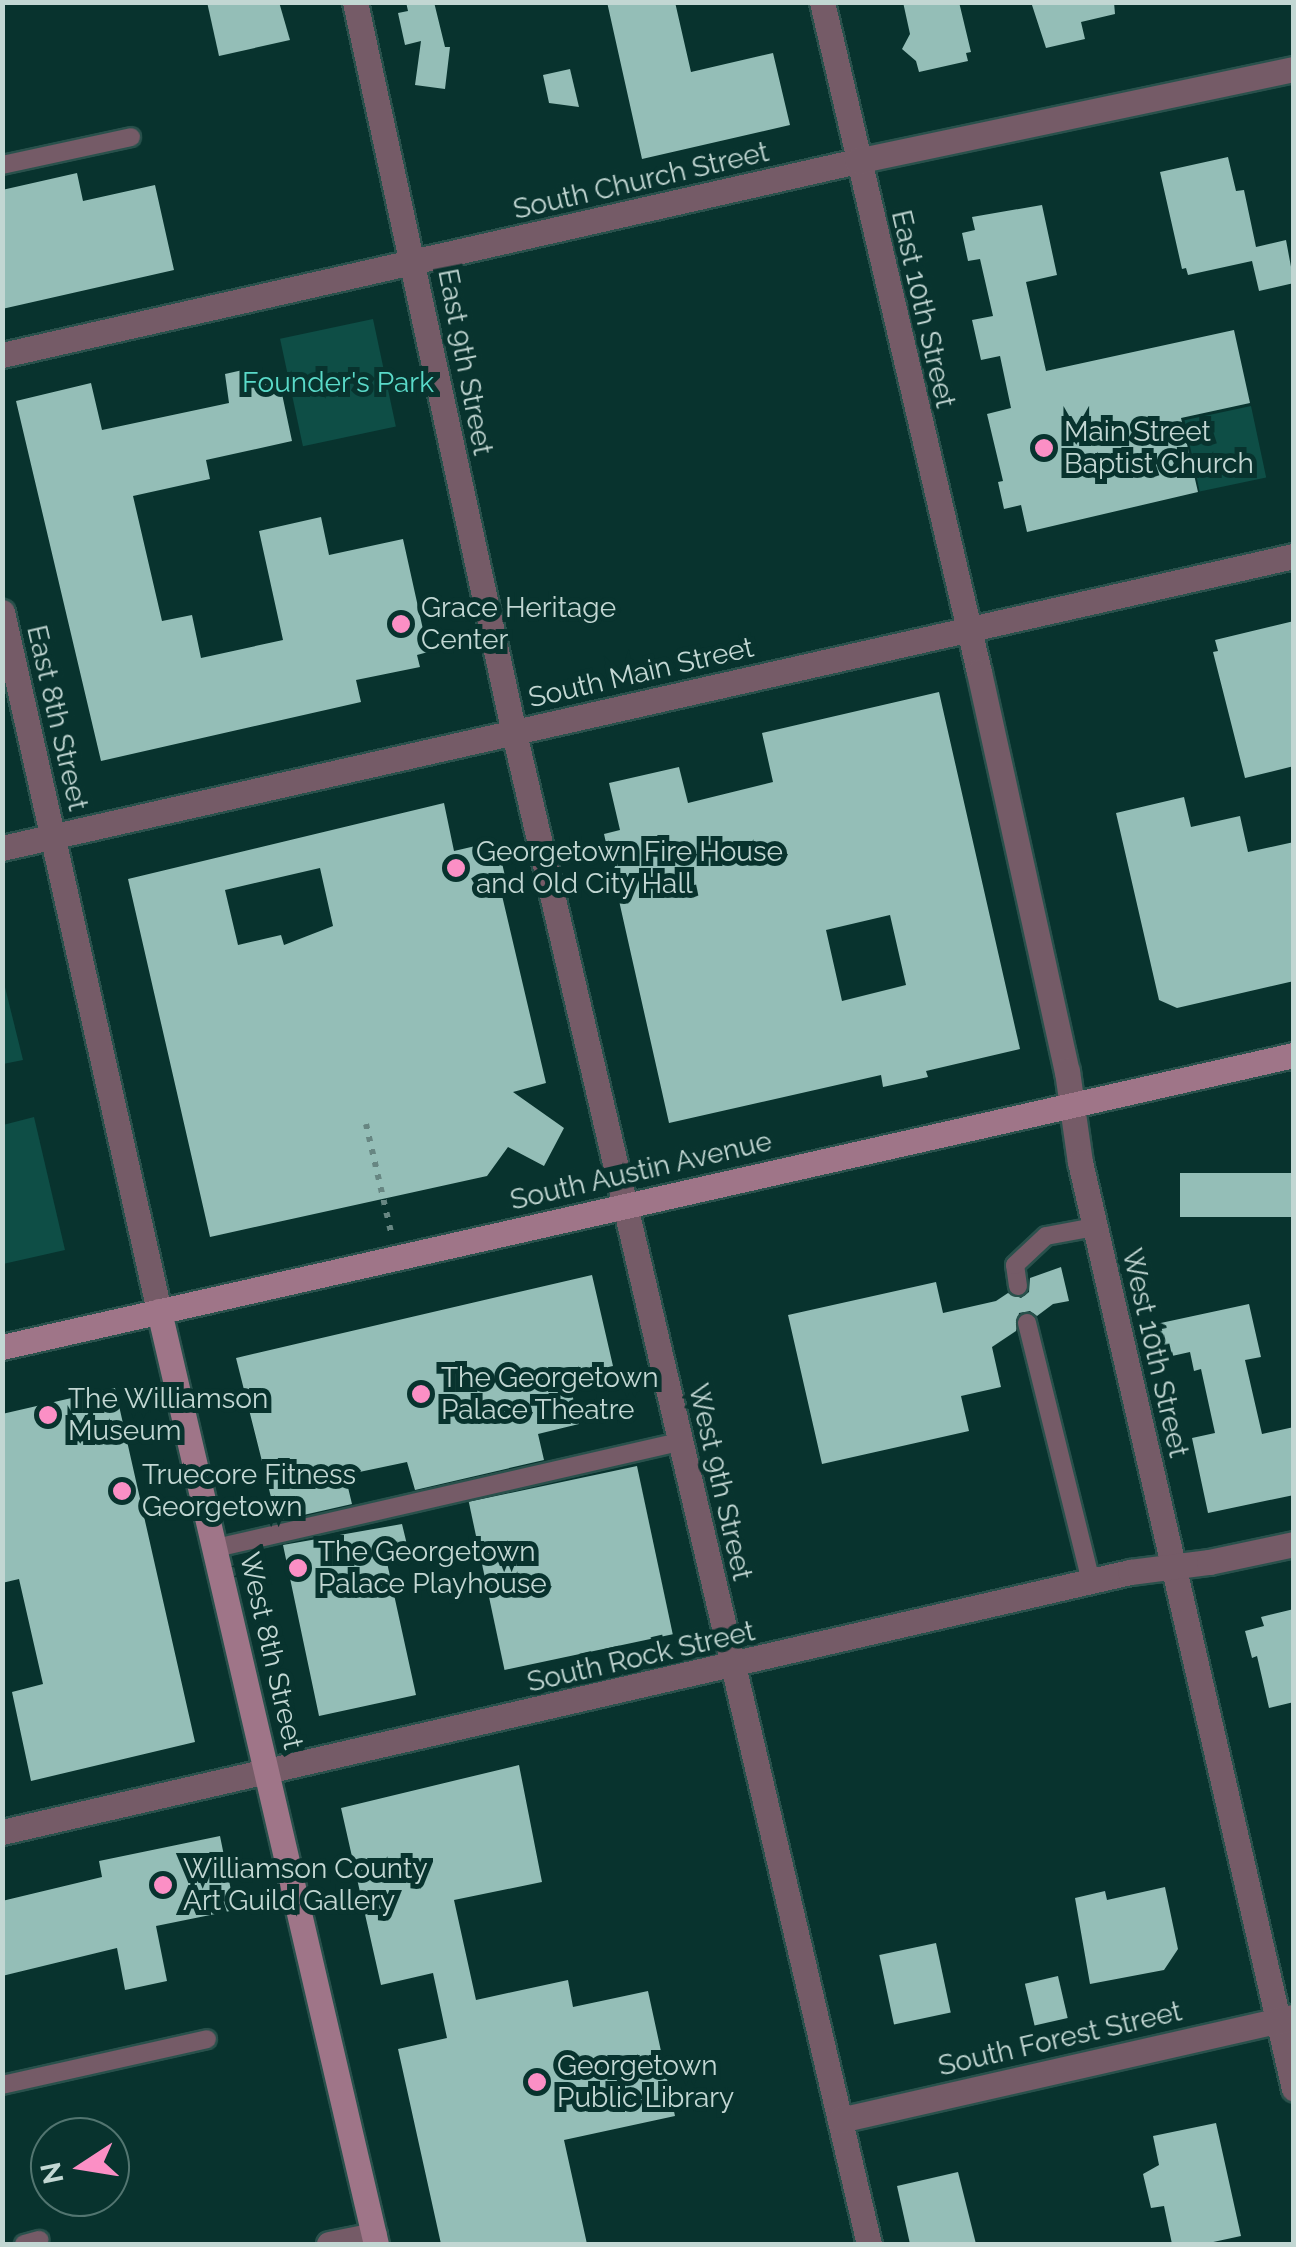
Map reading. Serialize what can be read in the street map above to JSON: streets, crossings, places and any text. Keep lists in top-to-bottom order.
{
  "streets": {
    "main road": ["South Austin Avenue", "West 8th Street"],
    "street": [
      "South Church Street",
      "East 10th Street",
      "East 9th Street",
      "South Main Street",
      "East 8th Street",
      "West 10th Street",
      "West 9th Street",
      "South Rock Street",
      "South Forest Street"
    ]
  },
  "crossings": [
    ["South Church Street", "East 10th Street"],
    ["South Church Street", "East 9th Street"],
    ["East 10th Street", "South Main Street"],
    ["East 10th Street", "West 10th Street"],
    ["East 9th Street", "South Main Street"],
    ["East 9th Street", "West 9th Street"],
    ["South Main Street", "East 8th Street"],
    ["South Main Street", "West 10th Street"],
    ["South Main Street", "West 9th Street"],
    ["South Main Street", "West 8th Street"],
    ["East 8th Street", "West 8th Street"],
    ["South Austin Avenue", "West 10th Street"],
    ["South Austin Avenue", "West 9th Street"],
    ["South Austin Avenue", "West 8th Street"],
    ["West 10th Street", "South Rock Street"],
    ["West 10th Street", "South Forest Street"],
    ["West 9th Street", "South Rock Street"],
    ["West 9th Street", "South Forest Street"],
    ["West 8th Street", "South Rock Street"]
  ],
  "parks": ["Founder's Park"],
  "places": [
    "Main Street Baptist Church",
    "Grace Heritage Center",
    "Georgetown Fire House and Old City Hall",
    "The Georgetown Palace Theatre",
    "The Williamson Museum",
    "Truecore Fitness Georgetown",
    "The Georgetown Palace Playhouse",
    "Williamson County Art Guild Gallery",
    "Georgetown Public Library"
  ],
  "north": "left"
}
